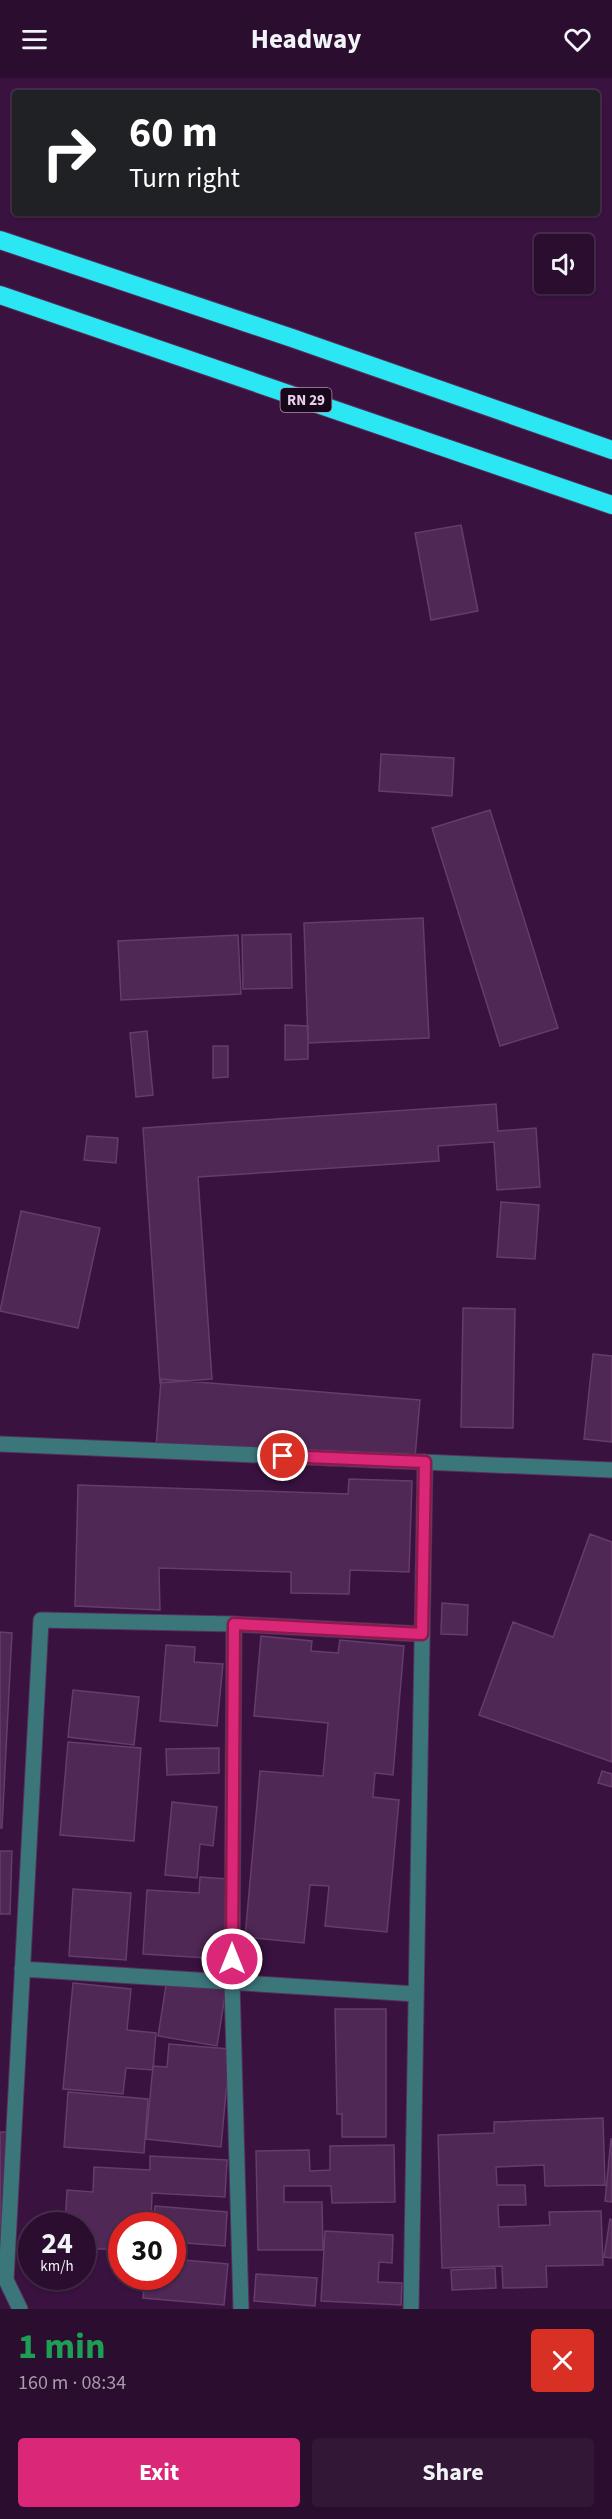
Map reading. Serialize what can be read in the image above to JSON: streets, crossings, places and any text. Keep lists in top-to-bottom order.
{
  "streets": {
    "highway": ["RN 29"]
  },
  "page": {
    "header": "Headway",
    "turn": ["60 m", "Turn right"],
    "speed": "24 km/h",
    "limit": "30",
    "heading": ["1 min", "160 m · 08:34"],
    "buttons": ["Exit", "Share"]
  }
}
